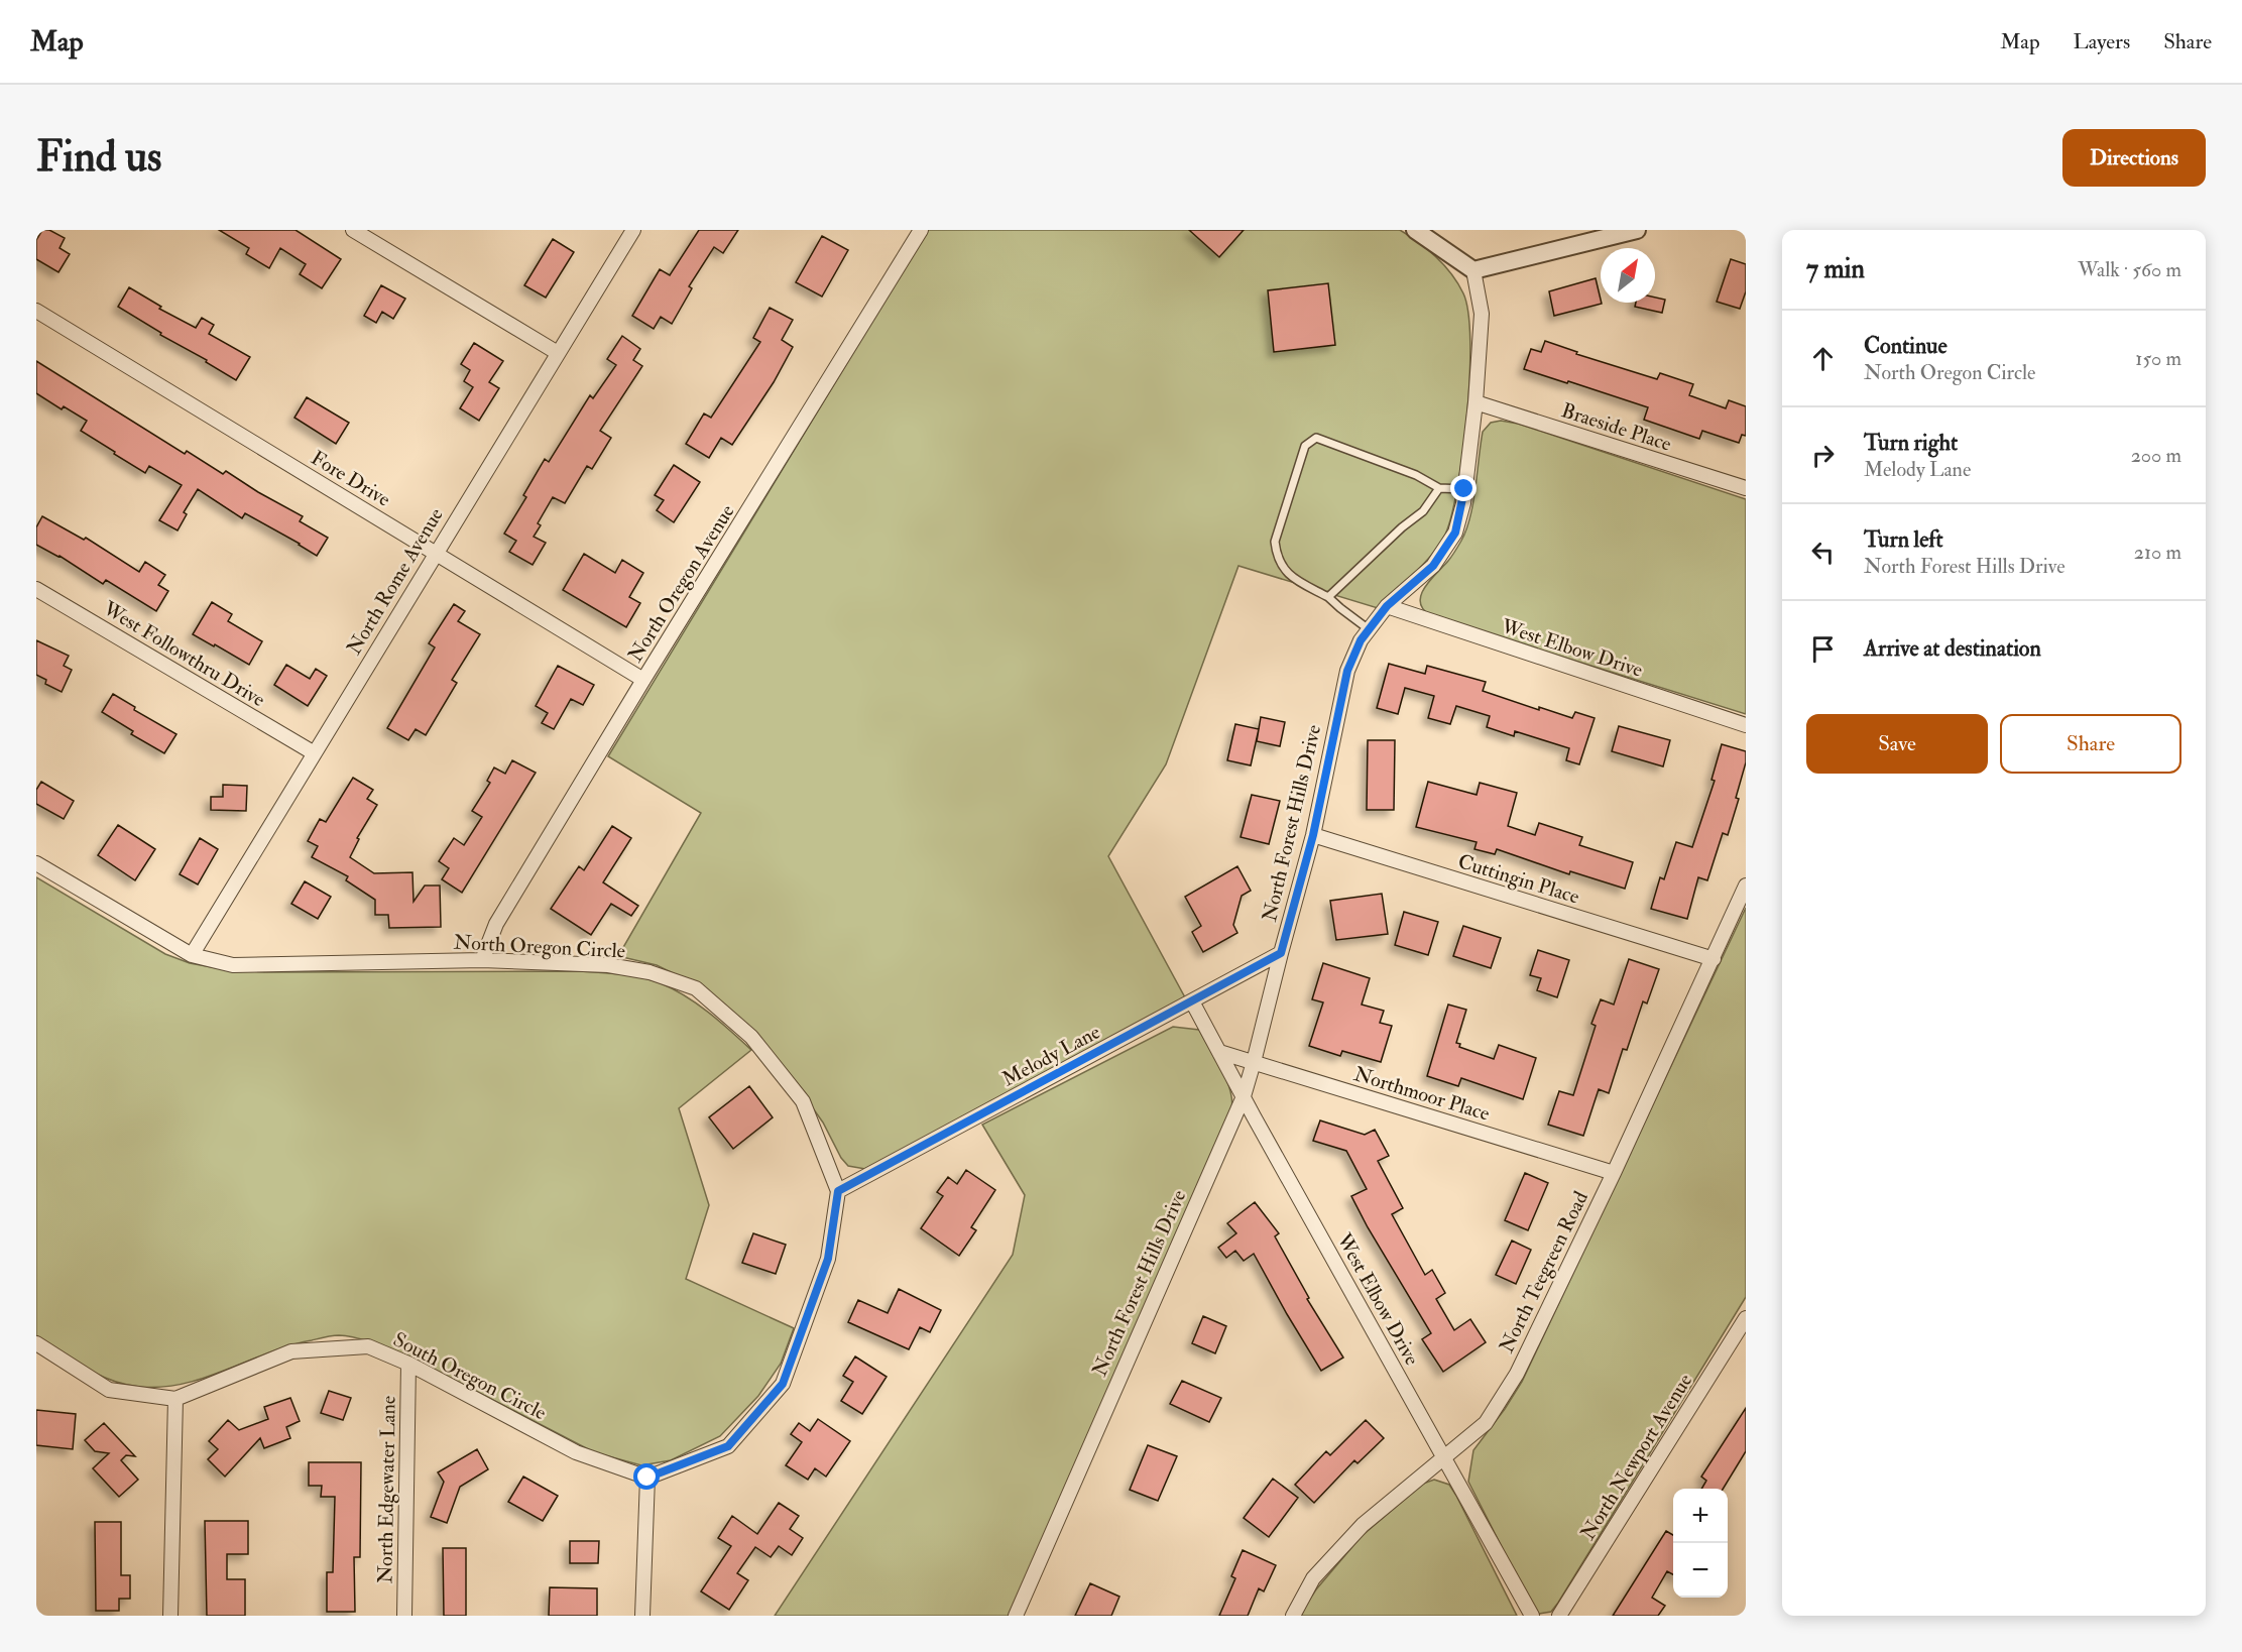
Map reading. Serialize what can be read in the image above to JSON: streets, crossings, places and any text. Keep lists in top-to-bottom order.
{
  "streets": {
    "street": [
      "Braeside Place",
      "Fore Drive",
      "North Rome Avenue",
      "North Oregon Avenue",
      "West Elbow Drive",
      "West Followthru Drive",
      "North Forest Hills Drive",
      "Cuttingin Place",
      "North Oregon Circle",
      "Melody Lane",
      "Northmoor Place",
      "North Teegreen Road",
      "South Oregon Circle",
      "North Newport Avenue",
      "North Edgewater Lane"
    ]
  },
  "crossings": [
    ["Braeside Place", "North Forest Hills Drive"],
    ["Fore Drive", "North Rome Avenue"],
    ["Fore Drive", "North Oregon Avenue"],
    ["North Rome Avenue", "West Followthru Drive"],
    ["North Rome Avenue", "North Oregon Circle"],
    ["North Oregon Avenue", "North Oregon Circle"],
    ["West Elbow Drive", "North Forest Hills Drive"],
    ["West Elbow Drive", "Melody Lane"],
    ["West Elbow Drive", "Northmoor Place"],
    ["West Elbow Drive", "North Teegreen Road"],
    ["North Forest Hills Drive", "Cuttingin Place"],
    ["North Forest Hills Drive", "Melody Lane"],
    ["North Forest Hills Drive", "Northmoor Place"],
    ["Cuttingin Place", "North Teegreen Road"],
    ["North Oregon Circle", "Melody Lane"],
    ["North Oregon Circle", "South Oregon Circle"],
    ["Northmoor Place", "North Teegreen Road"],
    ["South Oregon Circle", "North Edgewater Lane"]
  ],
  "north": "top right",
  "page": {
    "header": "Map",
    "nav": ["Map", "Layers", "Share"],
    "buttons": [
      "Directions",
      ["Save", "Share"]
    ],
    "title": "Find us",
    "heading": ["7 min", "Walk · 560 m"],
    "list": [
      ["Continue", "North Oregon Circle", "150 m"],
      ["Turn right", "Melody Lane", "200 m"],
      ["Turn left", "North Forest Hills Drive", "210 m"],
      "Arrive at destination"
    ],
    "map_buttons": ["+", "−"]
  }
}
